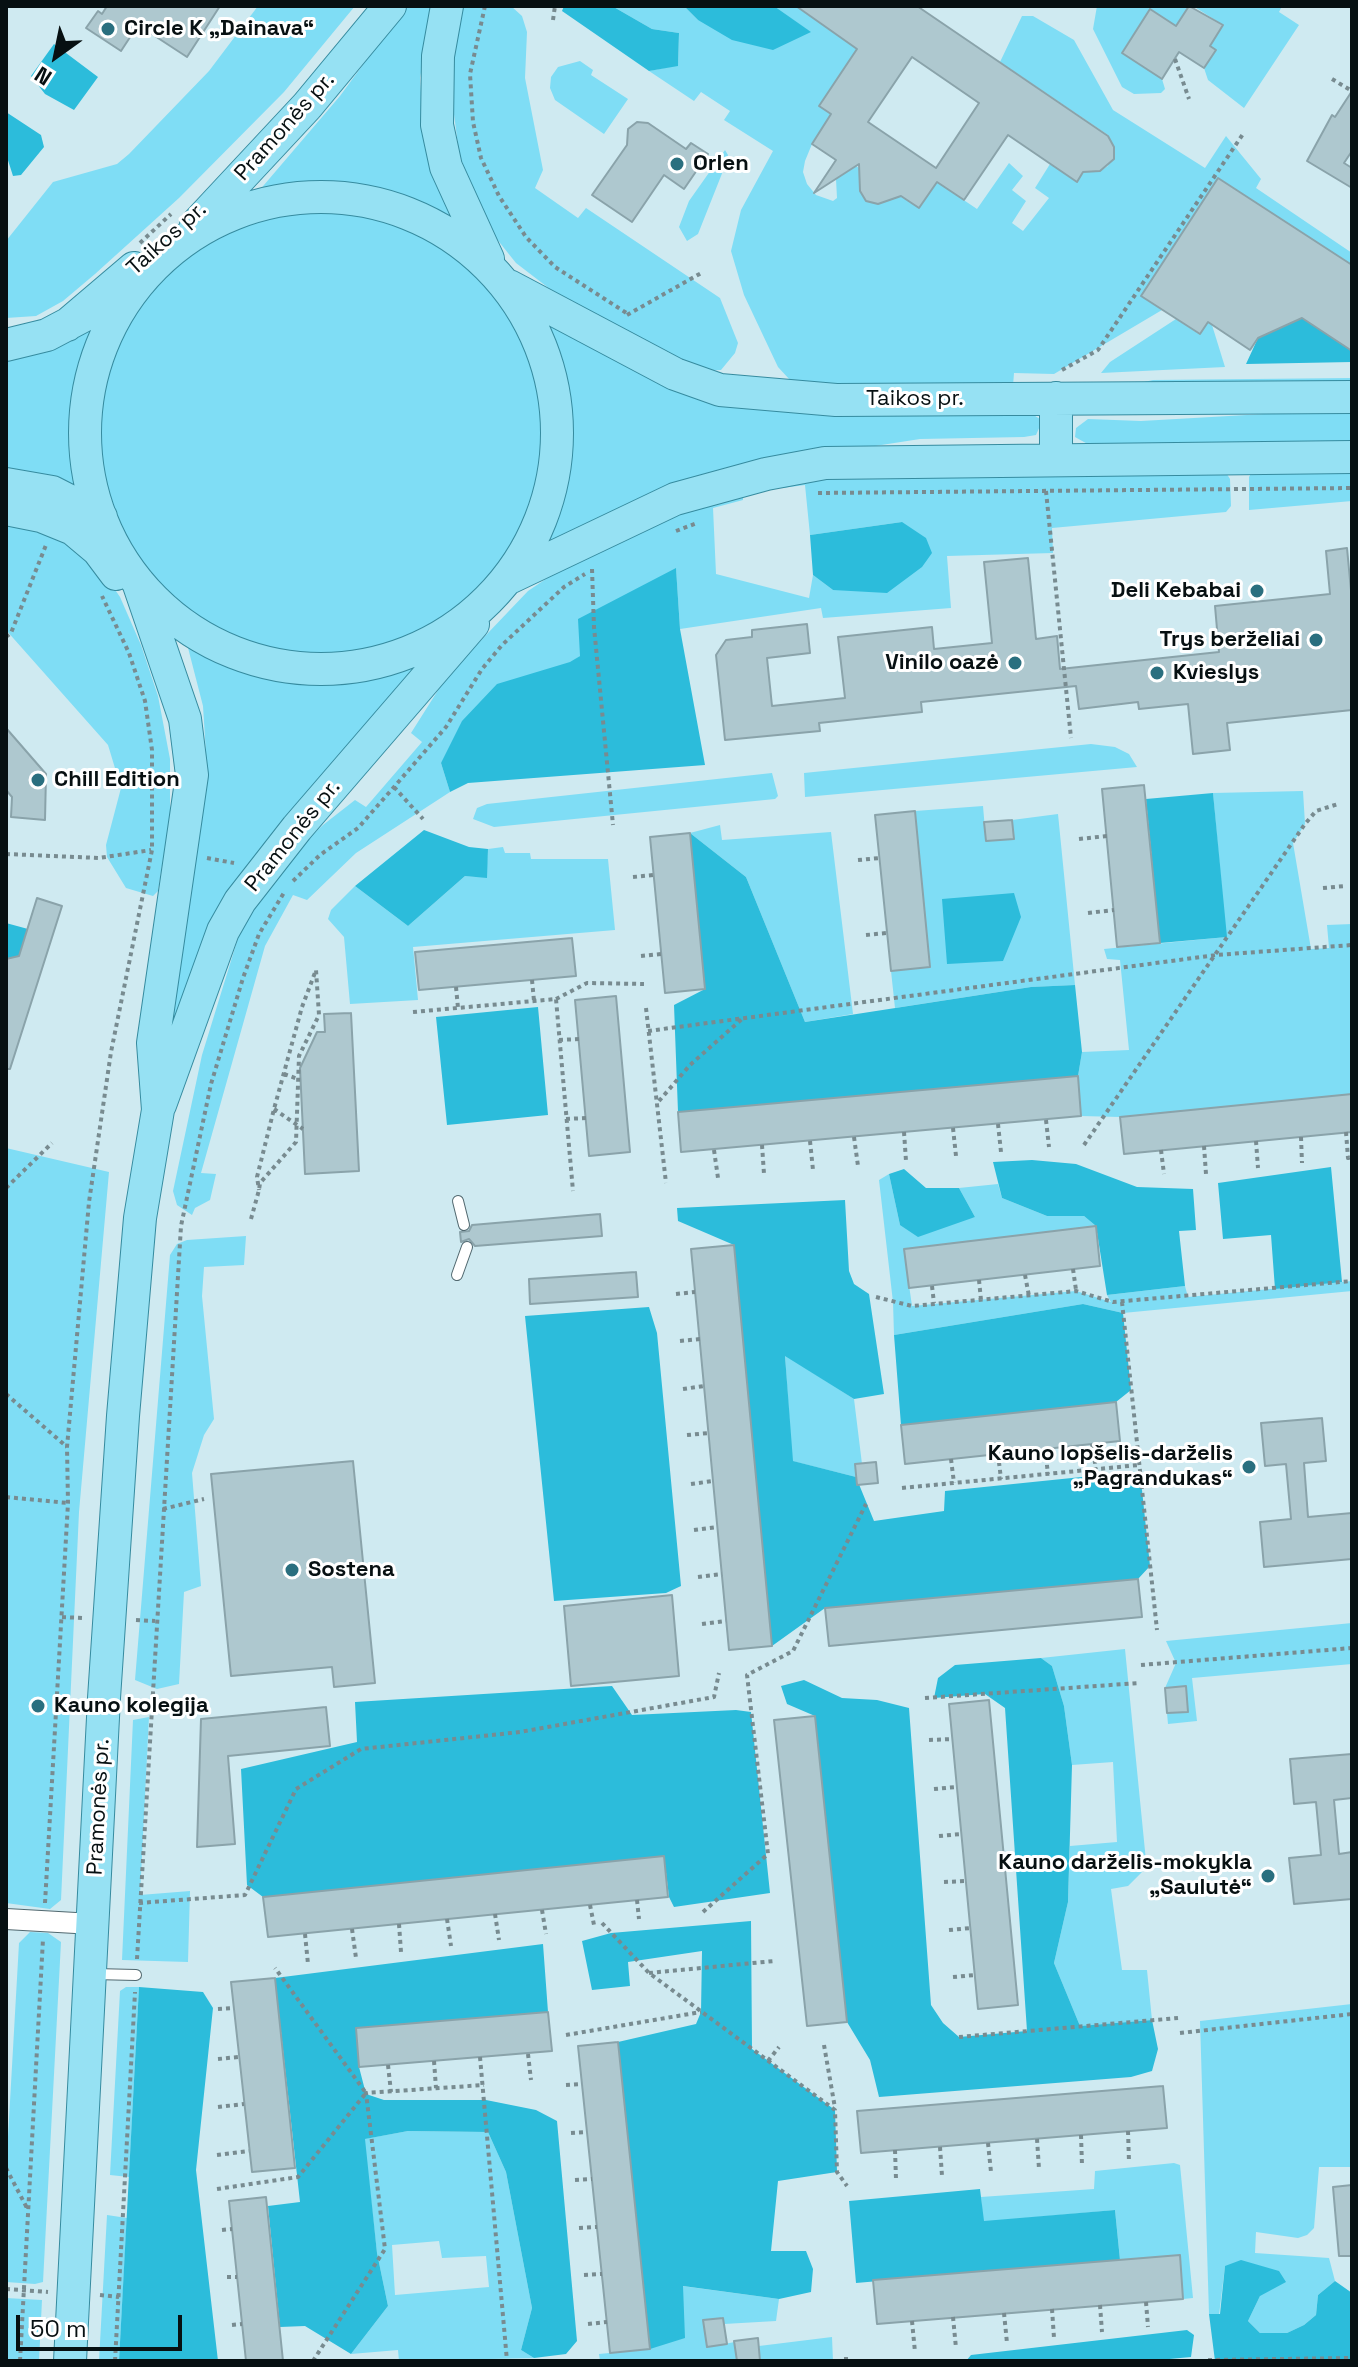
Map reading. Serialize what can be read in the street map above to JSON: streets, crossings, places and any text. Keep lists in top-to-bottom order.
{
  "streets": {
    "main road": ["Pramonės pr.", "Taikos pr."]
  },
  "crossings": [
    ["Pramonės pr.", "Taikos pr."]
  ],
  "places": [
    "Circle K „Dainava“",
    "Orlen",
    "Deli Kebabai",
    "Trys berželiai",
    "Vinilo oazė",
    "Kvieslys",
    "Chill Edition",
    "Kauno lopšelis-darželis „Pagrandukas“",
    "Sostena",
    "Kauno kolegija",
    "Kauno darželis-mokykla „Saulutė“"
  ],
  "scale_bar": "50 m",
  "north": "bottom left"
}
